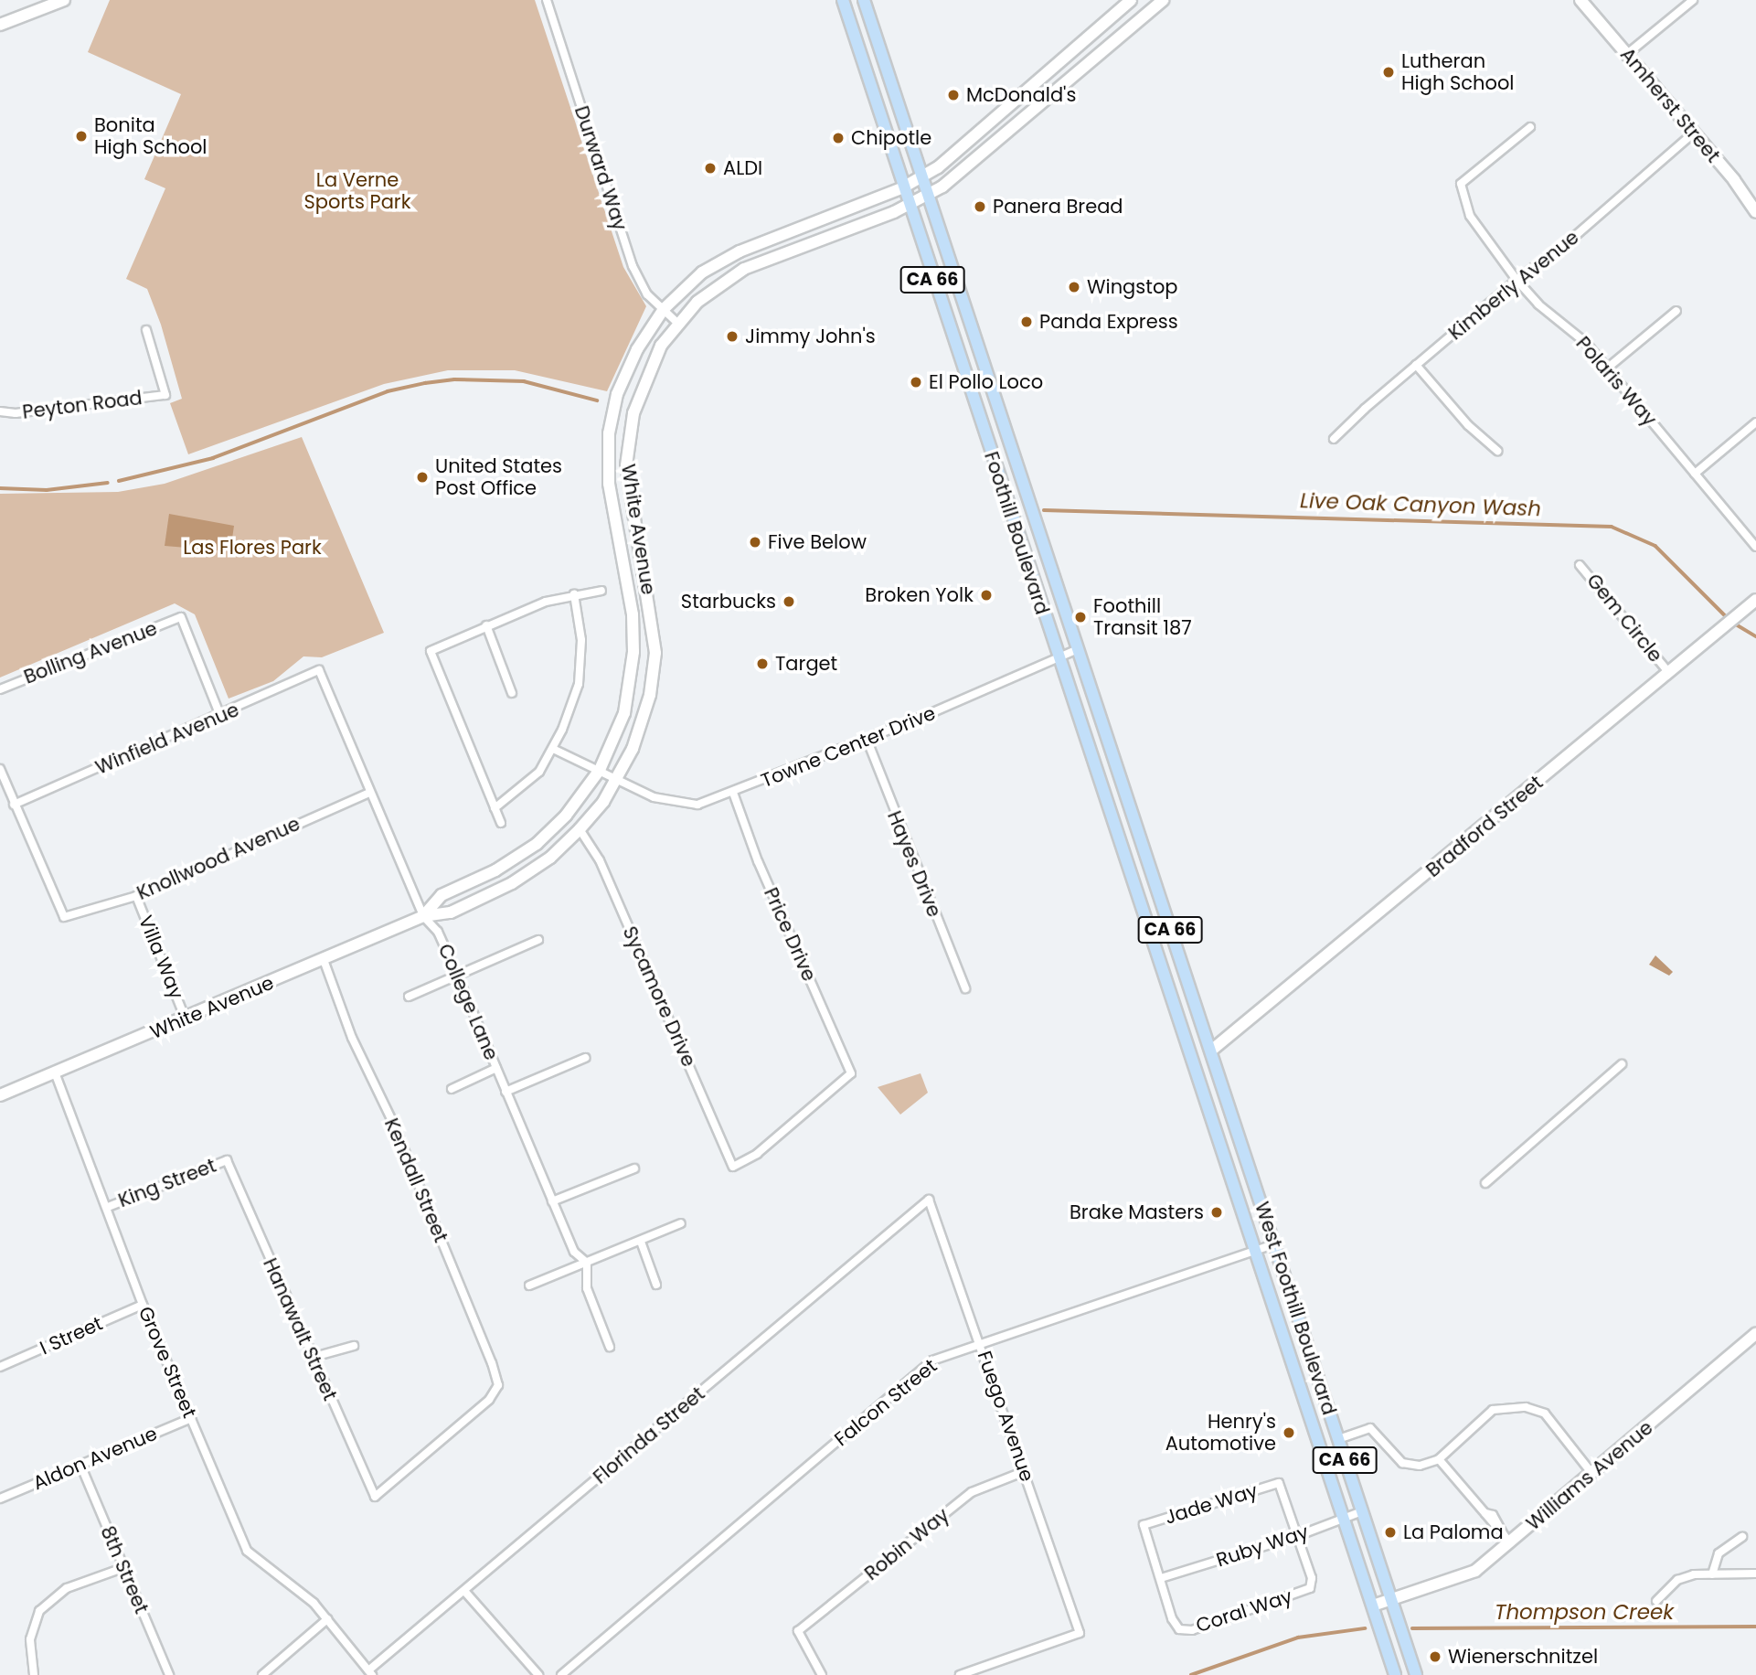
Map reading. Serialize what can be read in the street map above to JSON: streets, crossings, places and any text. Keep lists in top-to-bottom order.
{
  "streets": {
    "main road": [
      "Amherst Street",
      "CA 66",
      "White Avenue",
      "Foothill Boulevard",
      "Bradford Street",
      "West Foothill Boulevard",
      "Williams Avenue"
    ],
    "street": [
      "Durward Way",
      "Kimberly Avenue",
      "Polaris Way",
      "Peyton Road",
      "Gem Circle",
      "Bolling Avenue",
      "Winfield Avenue",
      "Towne Center Drive",
      "Knollwood Avenue",
      "Hayes Drive",
      "Price Drive",
      "Villa Way",
      "Sycamore Drive",
      "College Lane",
      "Kendall Street",
      "King Street",
      "Hanawalt Street",
      "I Street",
      "Grove Street",
      "Falcon Street",
      "Fuego Avenue",
      "Florinda Street",
      "Aldon Avenue",
      "Jade Way",
      "Robin Way",
      "Ruby Way",
      "8th Street",
      "Coral Way"
    ]
  },
  "crossings": [
    ["Amherst Street", "Kimberly Avenue"],
    ["Durward Way", "White Avenue"],
    ["Kimberly Avenue", "Polaris Way"],
    ["White Avenue", "Foothill Boulevard"],
    ["White Avenue", "Towne Center Drive"],
    ["White Avenue", "Villa Way"],
    ["White Avenue", "Sycamore Drive"],
    ["White Avenue", "College Lane"],
    ["White Avenue", "Kendall Street"],
    ["White Avenue", "Grove Street"],
    ["Foothill Boulevard", "Towne Center Drive"],
    ["Foothill Boulevard", "Bradford Street"],
    ["Foothill Boulevard", "West Foothill Boulevard"],
    ["Gem Circle", "Bradford Street"],
    ["Bolling Avenue", "Winfield Avenue"],
    ["Winfield Avenue", "Knollwood Avenue"],
    ["Winfield Avenue", "College Lane"],
    ["Towne Center Drive", "Hayes Drive"],
    ["Towne Center Drive", "Price Drive"],
    ["Bradford Street", "West Foothill Boulevard"],
    ["Knollwood Avenue", "Villa Way"],
    ["Knollwood Avenue", "College Lane"],
    ["Price Drive", "Sycamore Drive"],
    ["Kendall Street", "Hanawalt Street"],
    ["King Street", "Hanawalt Street"],
    ["King Street", "Grove Street"],
    ["West Foothill Boulevard", "Falcon Street"],
    ["West Foothill Boulevard", "Williams Avenue"],
    ["West Foothill Boulevard", "Ruby Way"],
    ["I Street", "Grove Street"],
    ["Grove Street", "Florinda Street"],
    ["Grove Street", "Aldon Avenue"],
    ["Falcon Street", "Fuego Avenue"],
    ["Fuego Avenue", "Florinda Street"],
    ["Fuego Avenue", "Robin Way"],
    ["Aldon Avenue", "8th Street"],
    ["Jade Way", "Ruby Way"],
    ["Jade Way", "Coral Way"],
    ["Ruby Way", "Coral Way"]
  ],
  "water": ["Live Oak Canyon Wash", "Thompson Creek"],
  "parks": ["La Verne Sports Park", "Las Flores Park"],
  "places": [
    "Lutheran High School",
    "McDonald's",
    "Bonita High School",
    "Chipotle",
    "ALDI",
    "Panera Bread",
    "Wingstop",
    "Panda Express",
    "Jimmy John's",
    "El Pollo Loco",
    "United States Post Office",
    "Five Below",
    "Broken Yolk",
    "Starbucks",
    "Foothill Transit 187",
    "Target",
    "Brake Masters",
    "Henry's Automotive",
    "La Paloma",
    "Wienerschnitzel"
  ]
}
